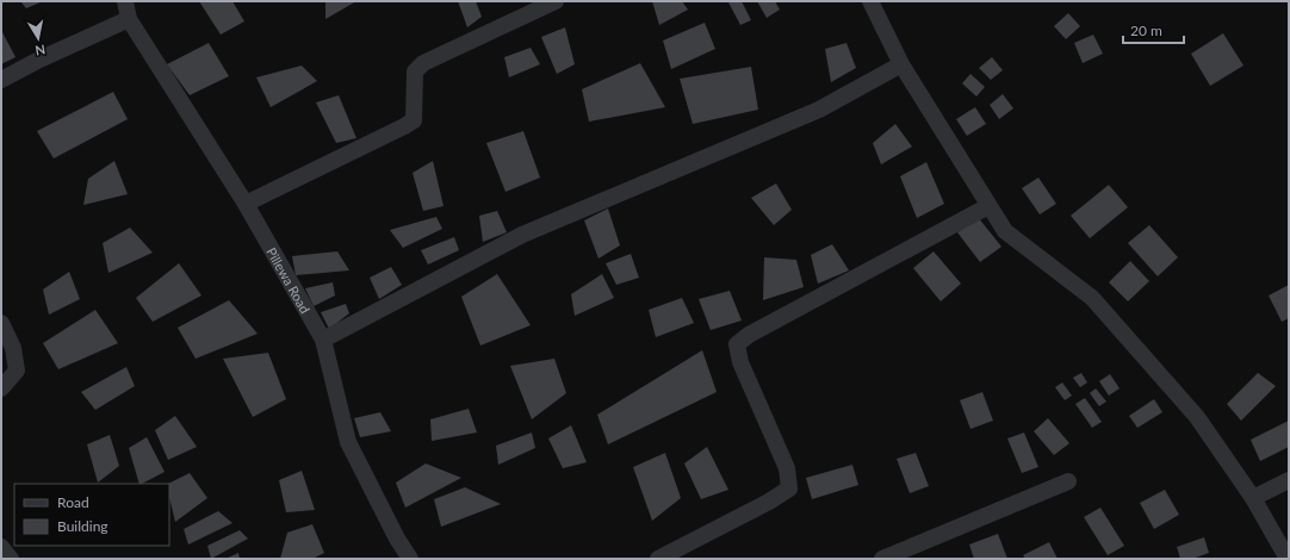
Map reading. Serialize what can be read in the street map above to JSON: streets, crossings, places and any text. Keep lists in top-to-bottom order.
{
  "streets": {
    "street": ["Pillewa Road"]
  },
  "legend": ["Road", "Building"],
  "scale_bar": "20 m",
  "north": "bottom"
}
